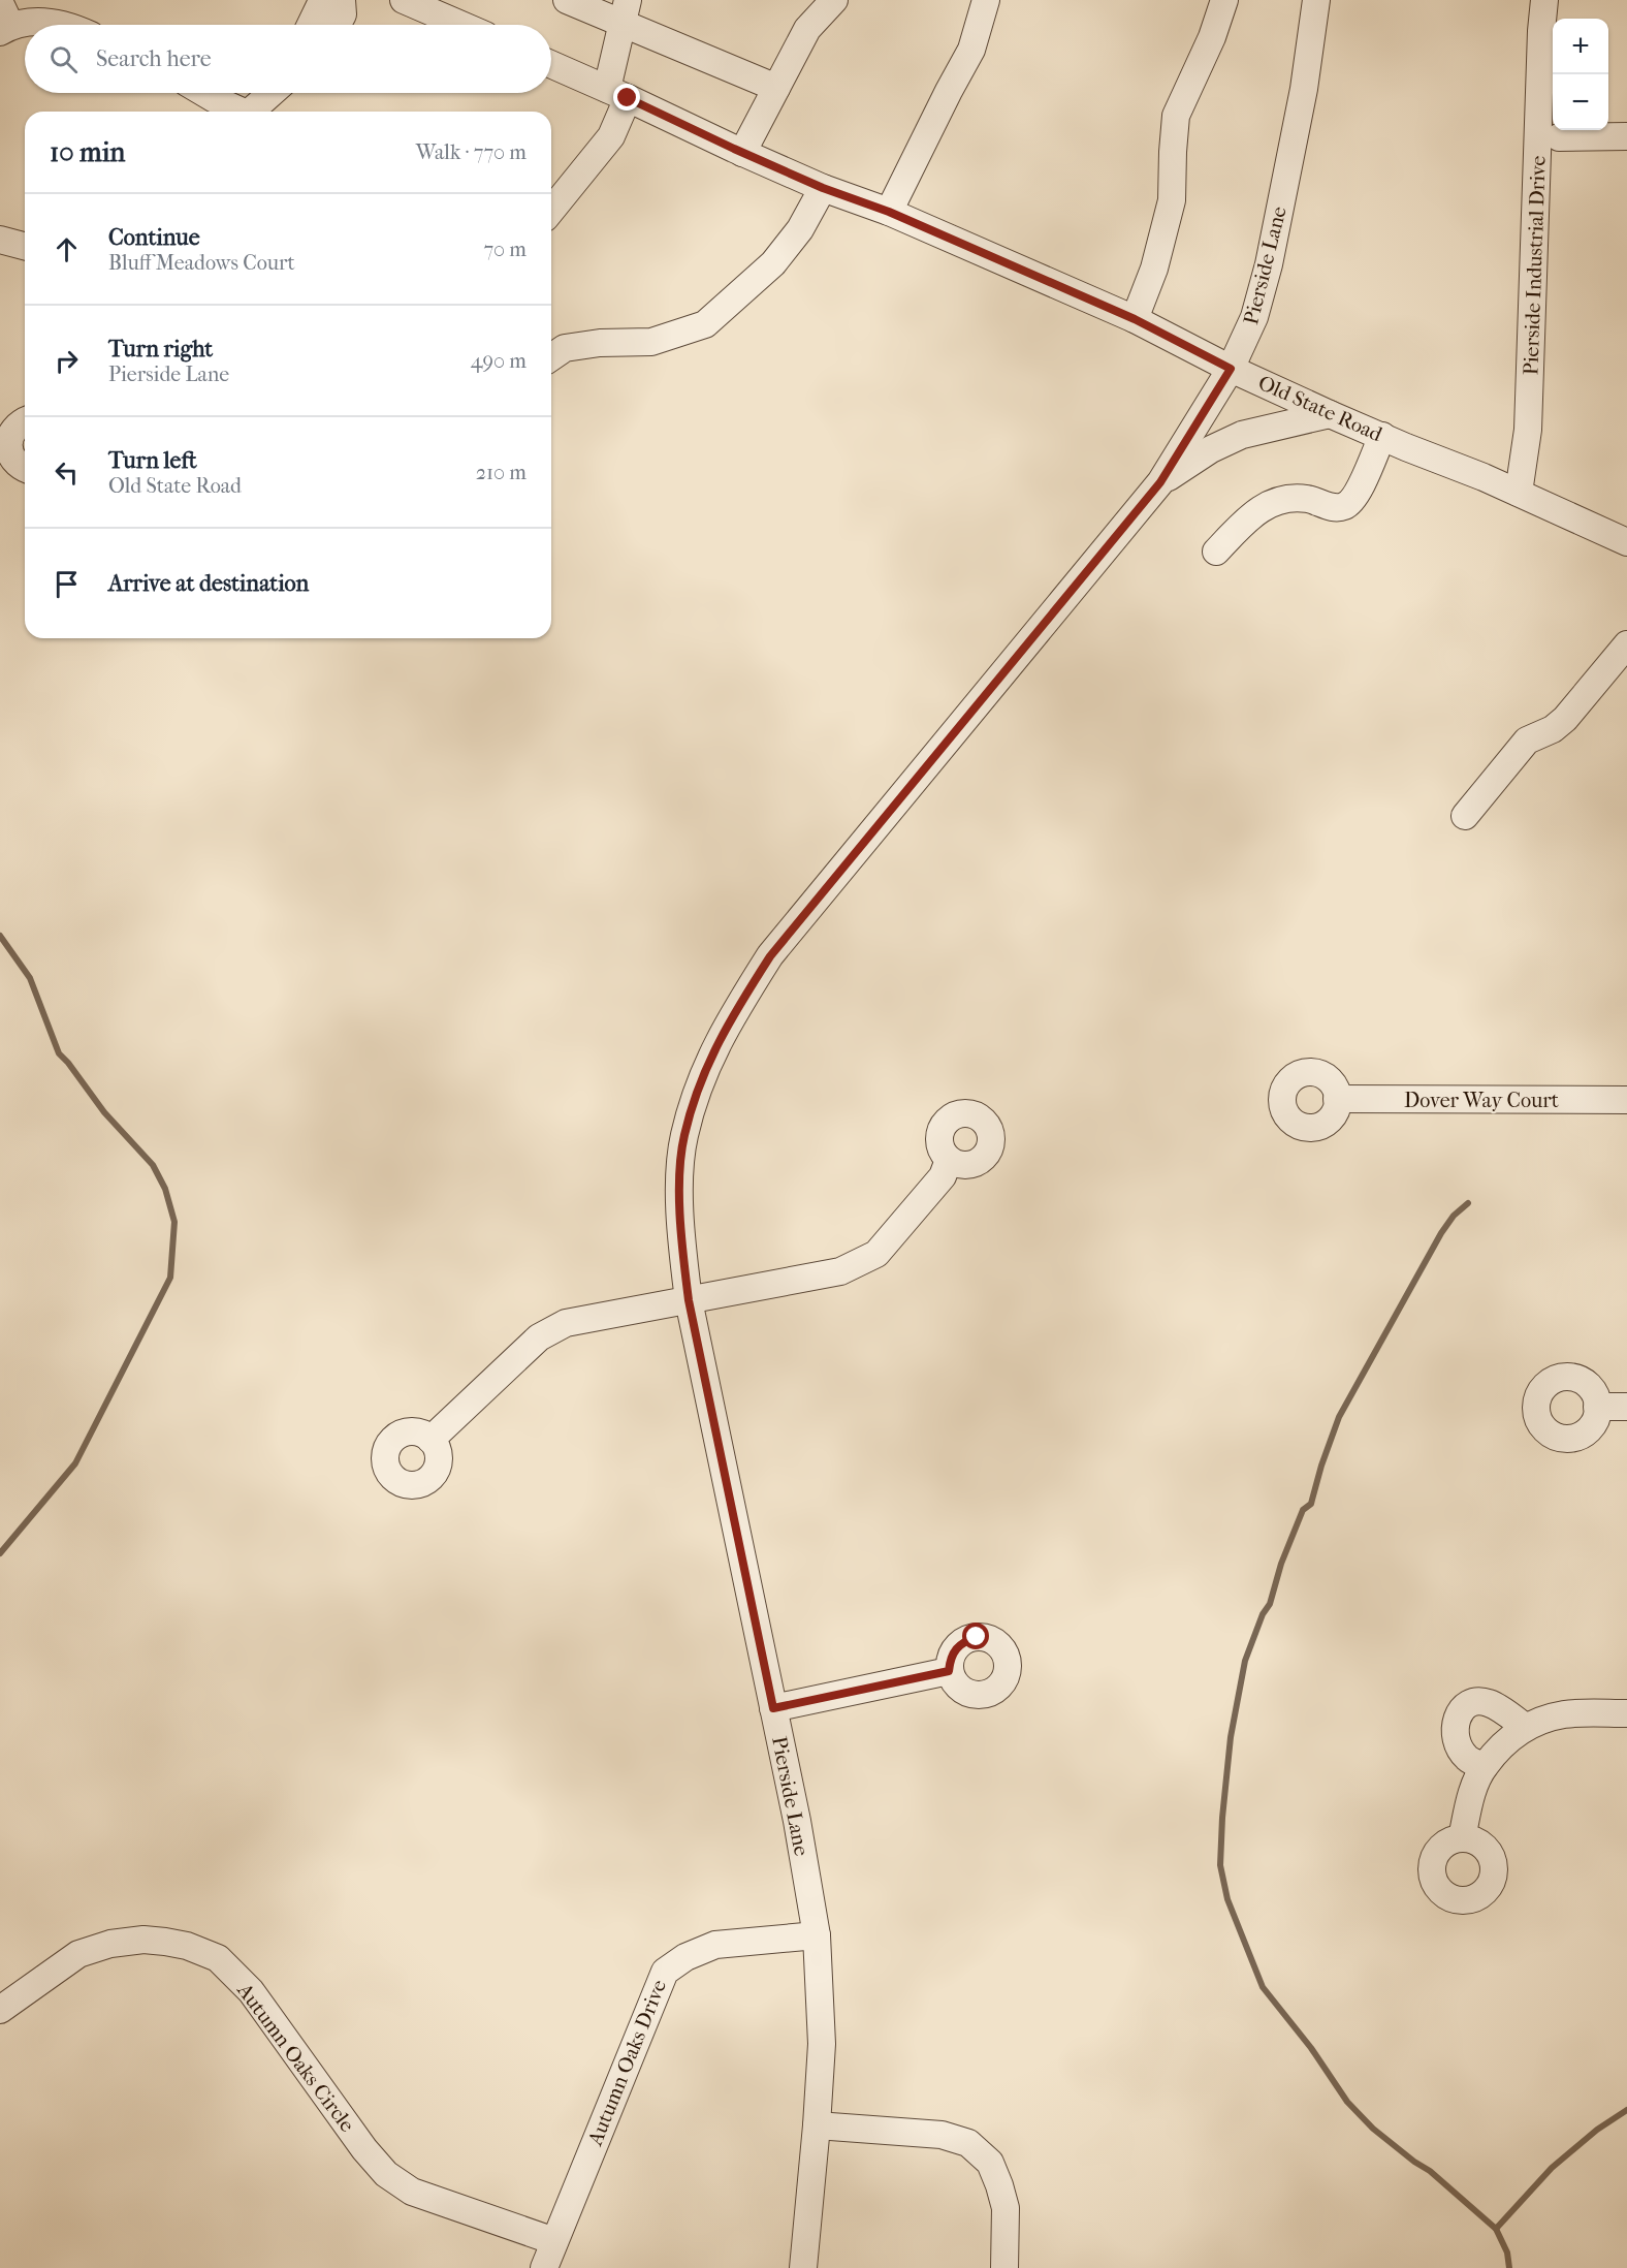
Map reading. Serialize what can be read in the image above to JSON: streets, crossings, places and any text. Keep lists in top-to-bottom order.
{
  "streets": {
    "street": [
      "Pierside Lane",
      "Pierside Industrial Drive",
      "Old State Road",
      "Dover Way Court",
      "Autumn Oaks Circle",
      "Autumn Oaks Drive"
    ]
  },
  "crossings": [
    ["Pierside Lane", "Old State Road"],
    ["Pierside Lane", "Autumn Oaks Drive"],
    ["Pierside Industrial Drive", "Old State Road"],
    ["Autumn Oaks Circle", "Autumn Oaks Drive"]
  ],
  "page": {
    "map_buttons": ["+", "−"],
    "search": "Search here",
    "heading": ["10 min", "Walk · 770 m"],
    "list": [
      ["Continue", "Bluff Meadows Court", "70 m"],
      ["Turn right", "Pierside Lane", "490 m"],
      ["Turn left", "Old State Road", "210 m"],
      "Arrive at destination"
    ]
  }
}
